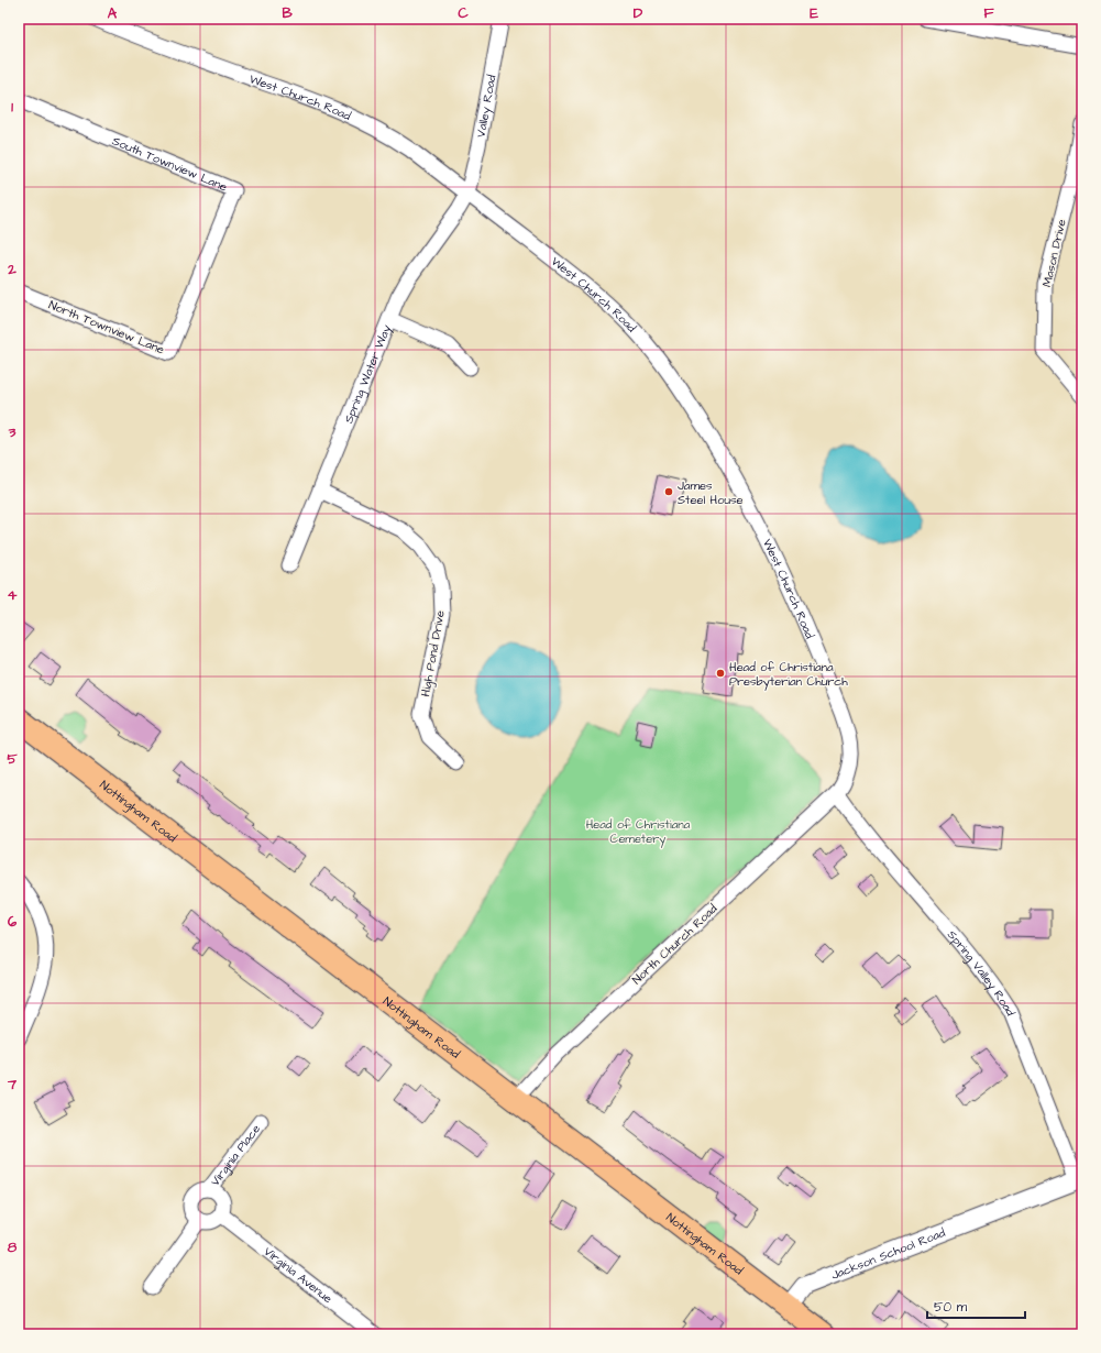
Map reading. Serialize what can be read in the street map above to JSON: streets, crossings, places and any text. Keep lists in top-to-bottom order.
{
  "streets": {
    "main road": ["Nottingham Road"],
    "street": [
      "West Church Road",
      "Valley Road",
      "South Townview Lane",
      "Mason Drive",
      "North Townview Lane",
      "Spring Water Way",
      "High Pond Drive",
      "North Church Road",
      "Spring Valley Road",
      "Virginia Place",
      "Jackson School Road",
      "Virginia Avenue"
    ]
  },
  "crossings": [
    ["West Church Road", "Valley Road"],
    ["West Church Road", "Spring Water Way"],
    ["West Church Road", "North Church Road"],
    ["West Church Road", "Spring Valley Road"],
    ["Valley Road", "Spring Water Way"],
    ["South Townview Lane", "North Townview Lane"],
    ["Spring Water Way", "High Pond Drive"],
    ["Nottingham Road", "North Church Road"],
    ["Nottingham Road", "Jackson School Road"],
    ["North Church Road", "Spring Valley Road"],
    ["Spring Valley Road", "Jackson School Road"],
    ["Virginia Place", "Virginia Avenue"]
  ],
  "parks": ["Head of Christiana Cemetery"],
  "places": ["James Steel House", "Head of Christiana Presbyterian Church"],
  "scale_bar": "50 m",
  "grid": {
    "columns": [
      "A",
      "B",
      "C",
      "D",
      "E",
      "F"
    ],
    "rows": [
      "1",
      "2",
      "3",
      "4",
      "5",
      "6",
      "7",
      "8"
    ]
  }
}
